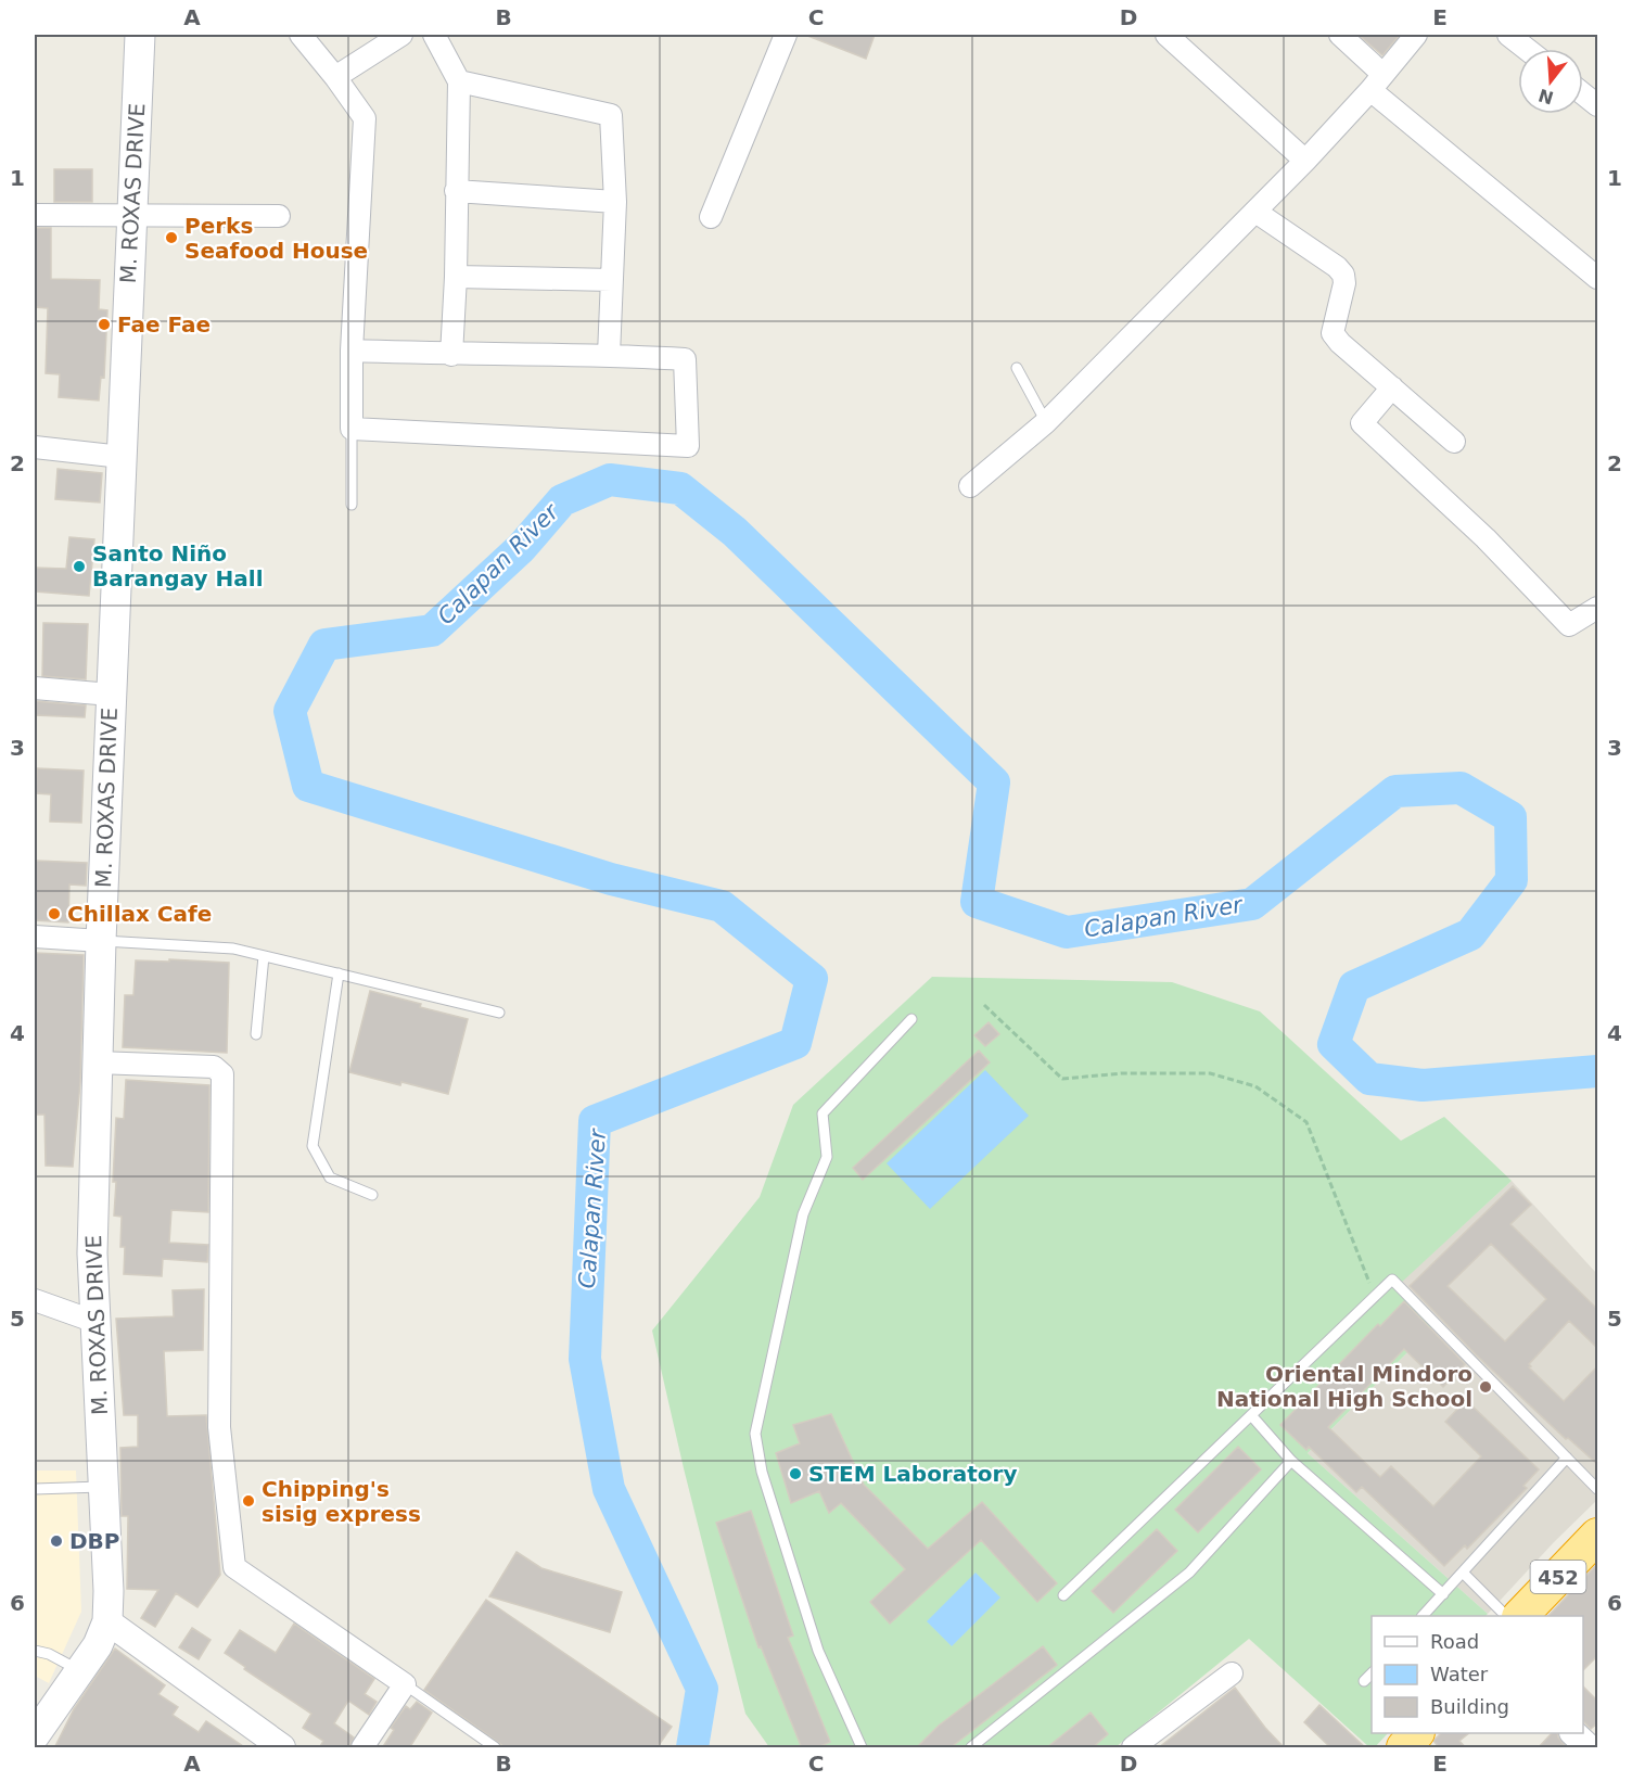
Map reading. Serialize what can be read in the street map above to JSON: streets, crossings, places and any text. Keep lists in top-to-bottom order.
{
  "streets": {
    "highway": ["452"],
    "main road": ["M. ROXAS DRIVE"]
  },
  "water": ["Calapan River"],
  "places": [
    "Perks Seafood House",
    "Fae Fae",
    "Santo Niño Barangay Hall",
    "Chillax Cafe",
    "Oriental Mindoro National High School",
    "STEM Laboratory",
    "Chipping's sisig express",
    "DBP"
  ],
  "legend": ["Road", "Water", "Building"],
  "north": "bottom",
  "grid": {
    "columns": [
      "A",
      "B",
      "C",
      "D",
      "E"
    ],
    "rows": [
      "1",
      "2",
      "3",
      "4",
      "5",
      "6"
    ]
  }
}
